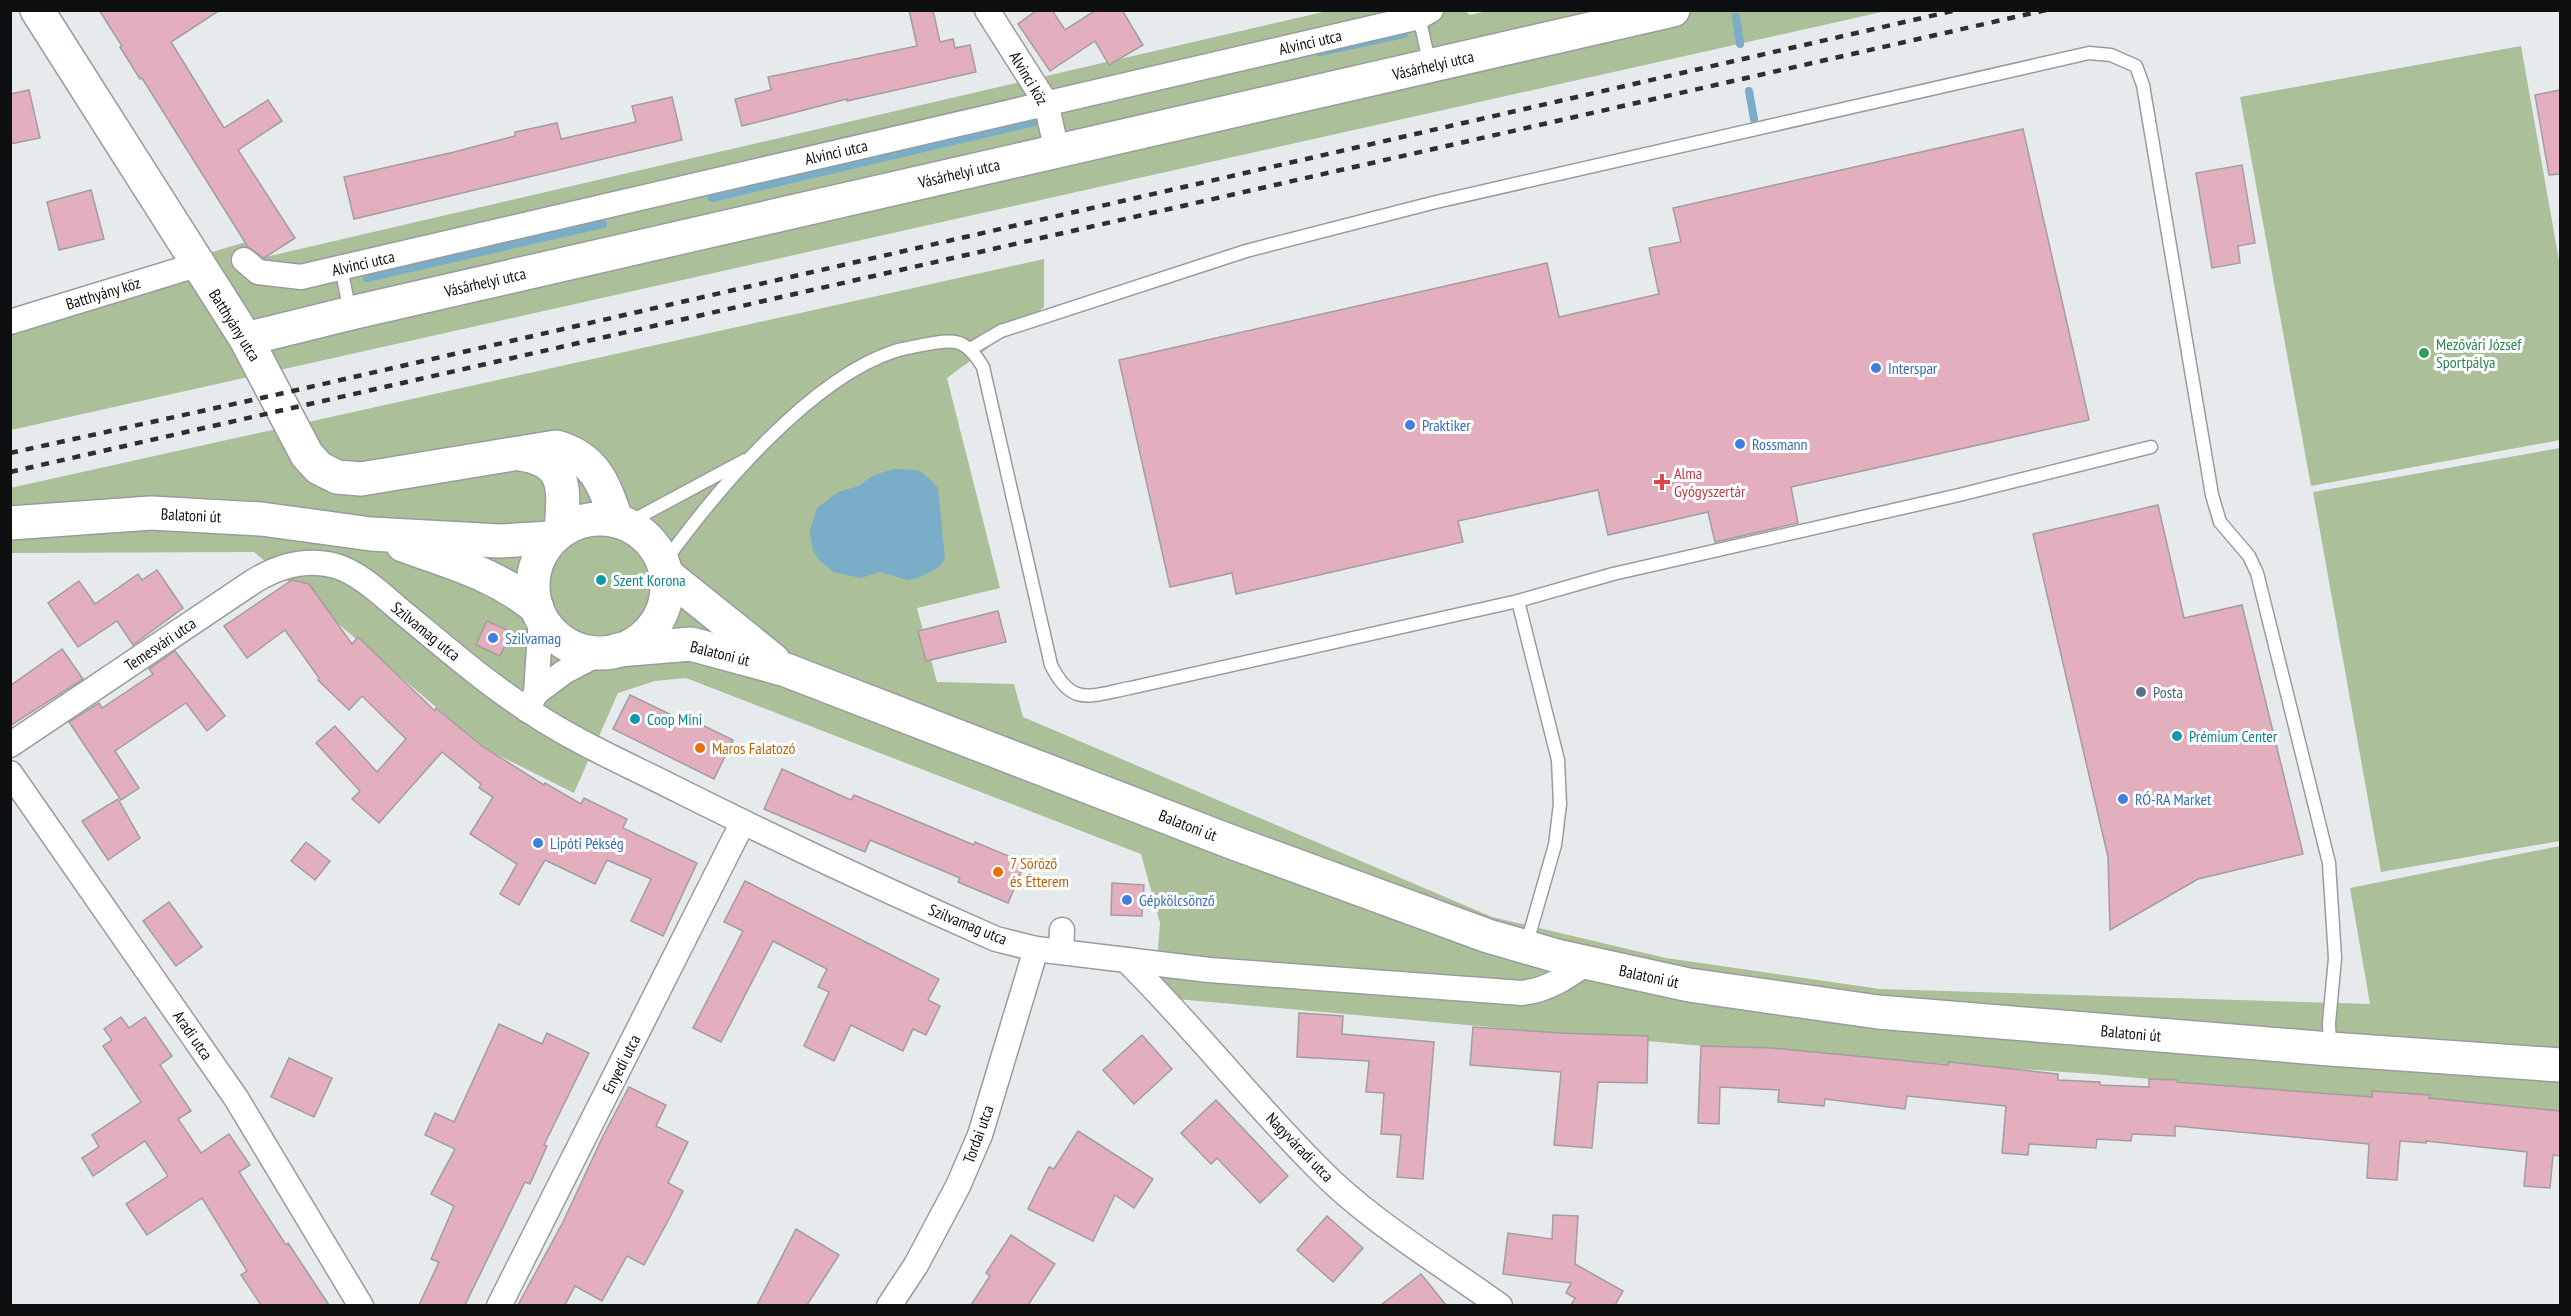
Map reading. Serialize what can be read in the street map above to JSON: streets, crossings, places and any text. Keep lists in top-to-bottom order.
{
  "streets": {
    "main road": ["Vásárhelyi utca", "Batthyány utca", "Balatoni út"],
    "street": [
      "Alvinci utca",
      "Alvinci köz",
      "Batthyány köz",
      "Szilvamag utca",
      "Temesvári utca",
      "Aradi utca",
      "Enyedi utca",
      "Tordai utca",
      "Nagyváradi utca"
    ]
  },
  "crossings": [
    ["Alvinci utca", "Alvinci köz"],
    ["Vásárhelyi utca", "Alvinci köz"],
    ["Vásárhelyi utca", "Batthyány utca"],
    ["Batthyány köz", "Batthyány utca"],
    ["Batthyány utca", "Balatoni út"],
    ["Balatoni út", "Szilvamag utca"],
    ["Szilvamag utca", "Temesvári utca"],
    ["Szilvamag utca", "Enyedi utca"],
    ["Szilvamag utca", "Tordai utca"],
    ["Szilvamag utca", "Nagyváradi utca"]
  ],
  "places": {
    "other": [
      "Mezővári József Sportpálya",
      "Interspar",
      "Praktiker",
      "Rossmann",
      "Szent Korona",
      "Szilvamag",
      "Posta",
      "Coop Mini",
      "Prémium Center",
      "Maros Falatozó",
      "RÓ-RA Market",
      "Lipóti Pékség",
      "7 Söröző és Étterem",
      "Gépkölcsönző"
    ],
    "health": ["Alma Gyógyszertár"]
  }
}
